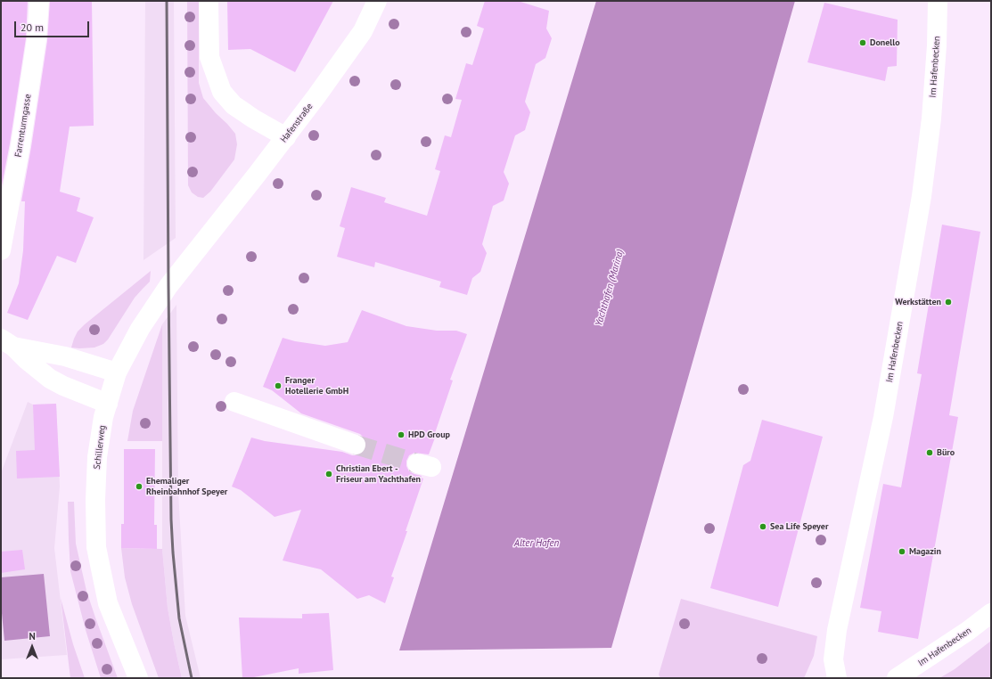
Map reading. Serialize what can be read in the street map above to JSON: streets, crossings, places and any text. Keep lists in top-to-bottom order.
{
  "streets": {
    "street": [
      "Im Hafenbecken",
      "Hafenstraße",
      "Farrenturmgasse",
      "Schillerweg"
    ]
  },
  "crossings": [
    ["Hafenstraße", "Schillerweg"]
  ],
  "water": ["Yachthafen (Marina)", "Alter Hafen"],
  "places": [
    "Donello",
    "Werkstätten",
    "Franger Hotellerie GmbH",
    "HPD Group",
    "Büro",
    "Christian Ebert - Friseur am Yachthafen",
    "Ehemaliger Rheinbahnhof Speyer",
    "Sea Life Speyer",
    "Magazin"
  ],
  "scale_bar": "20 m",
  "north": "top"
}
